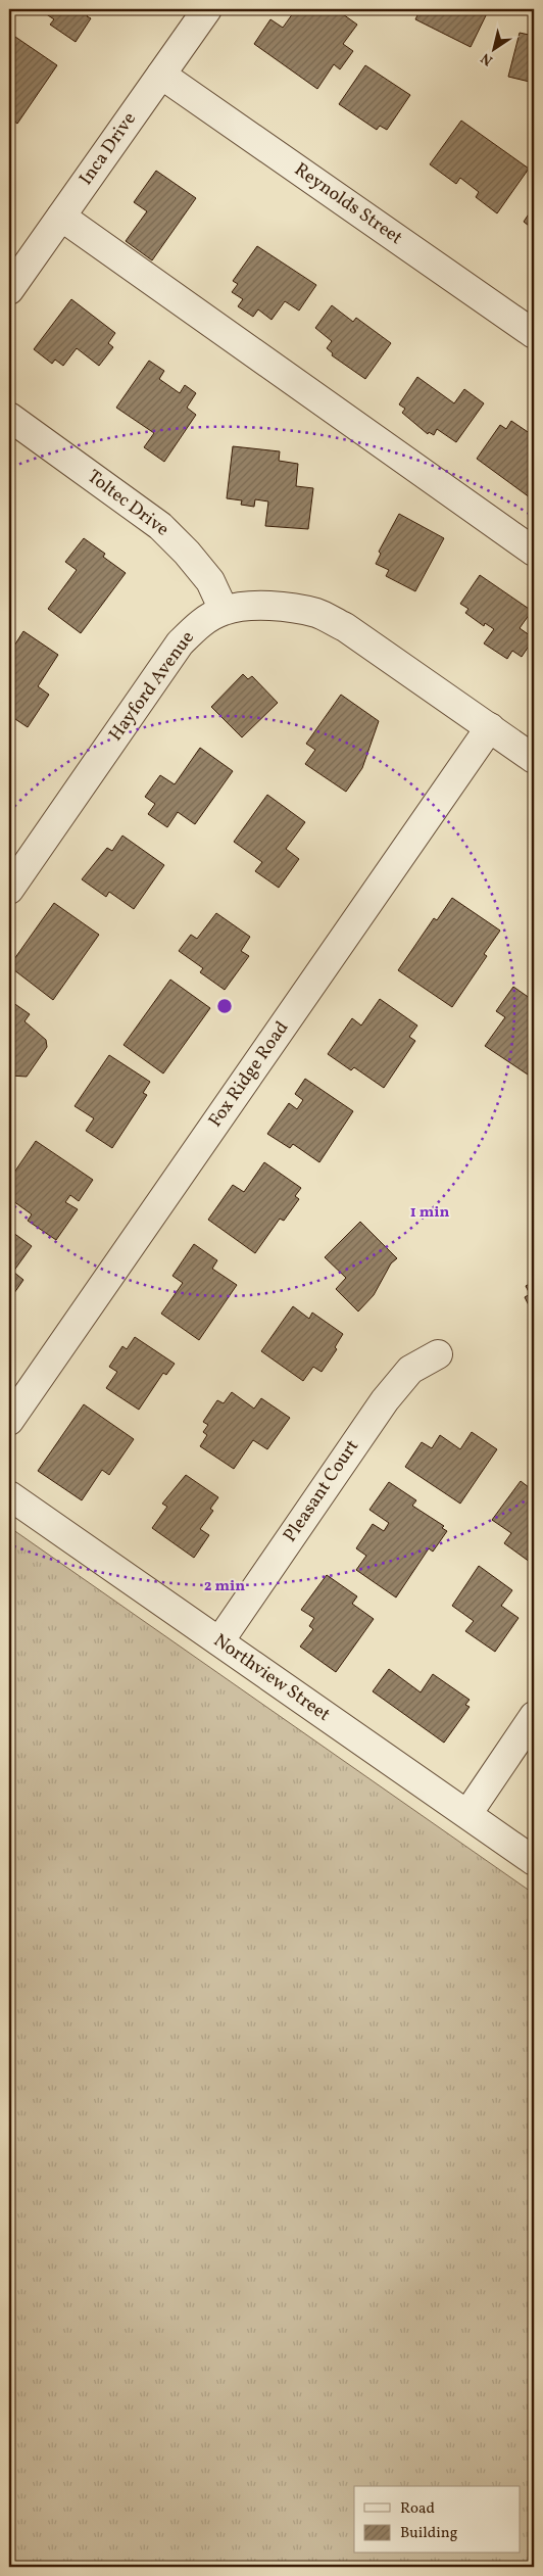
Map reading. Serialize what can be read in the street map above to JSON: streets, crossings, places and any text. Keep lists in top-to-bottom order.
{
  "streets": {
    "street": [
      "Inca Drive",
      "Reynolds Street",
      "Toltec Drive",
      "Hayford Avenue",
      "Fox Ridge Road",
      "Pleasant Court",
      "Northview Street"
    ]
  },
  "crossings": [
    ["Inca Drive", "Reynolds Street"],
    ["Toltec Drive", "Hayford Avenue"],
    ["Hayford Avenue", "Fox Ridge Road"],
    ["Pleasant Court", "Northview Street"]
  ],
  "legend": ["Road", "Building"],
  "north": "bottom left",
  "rings": ["1 min", "2 min"]
}
